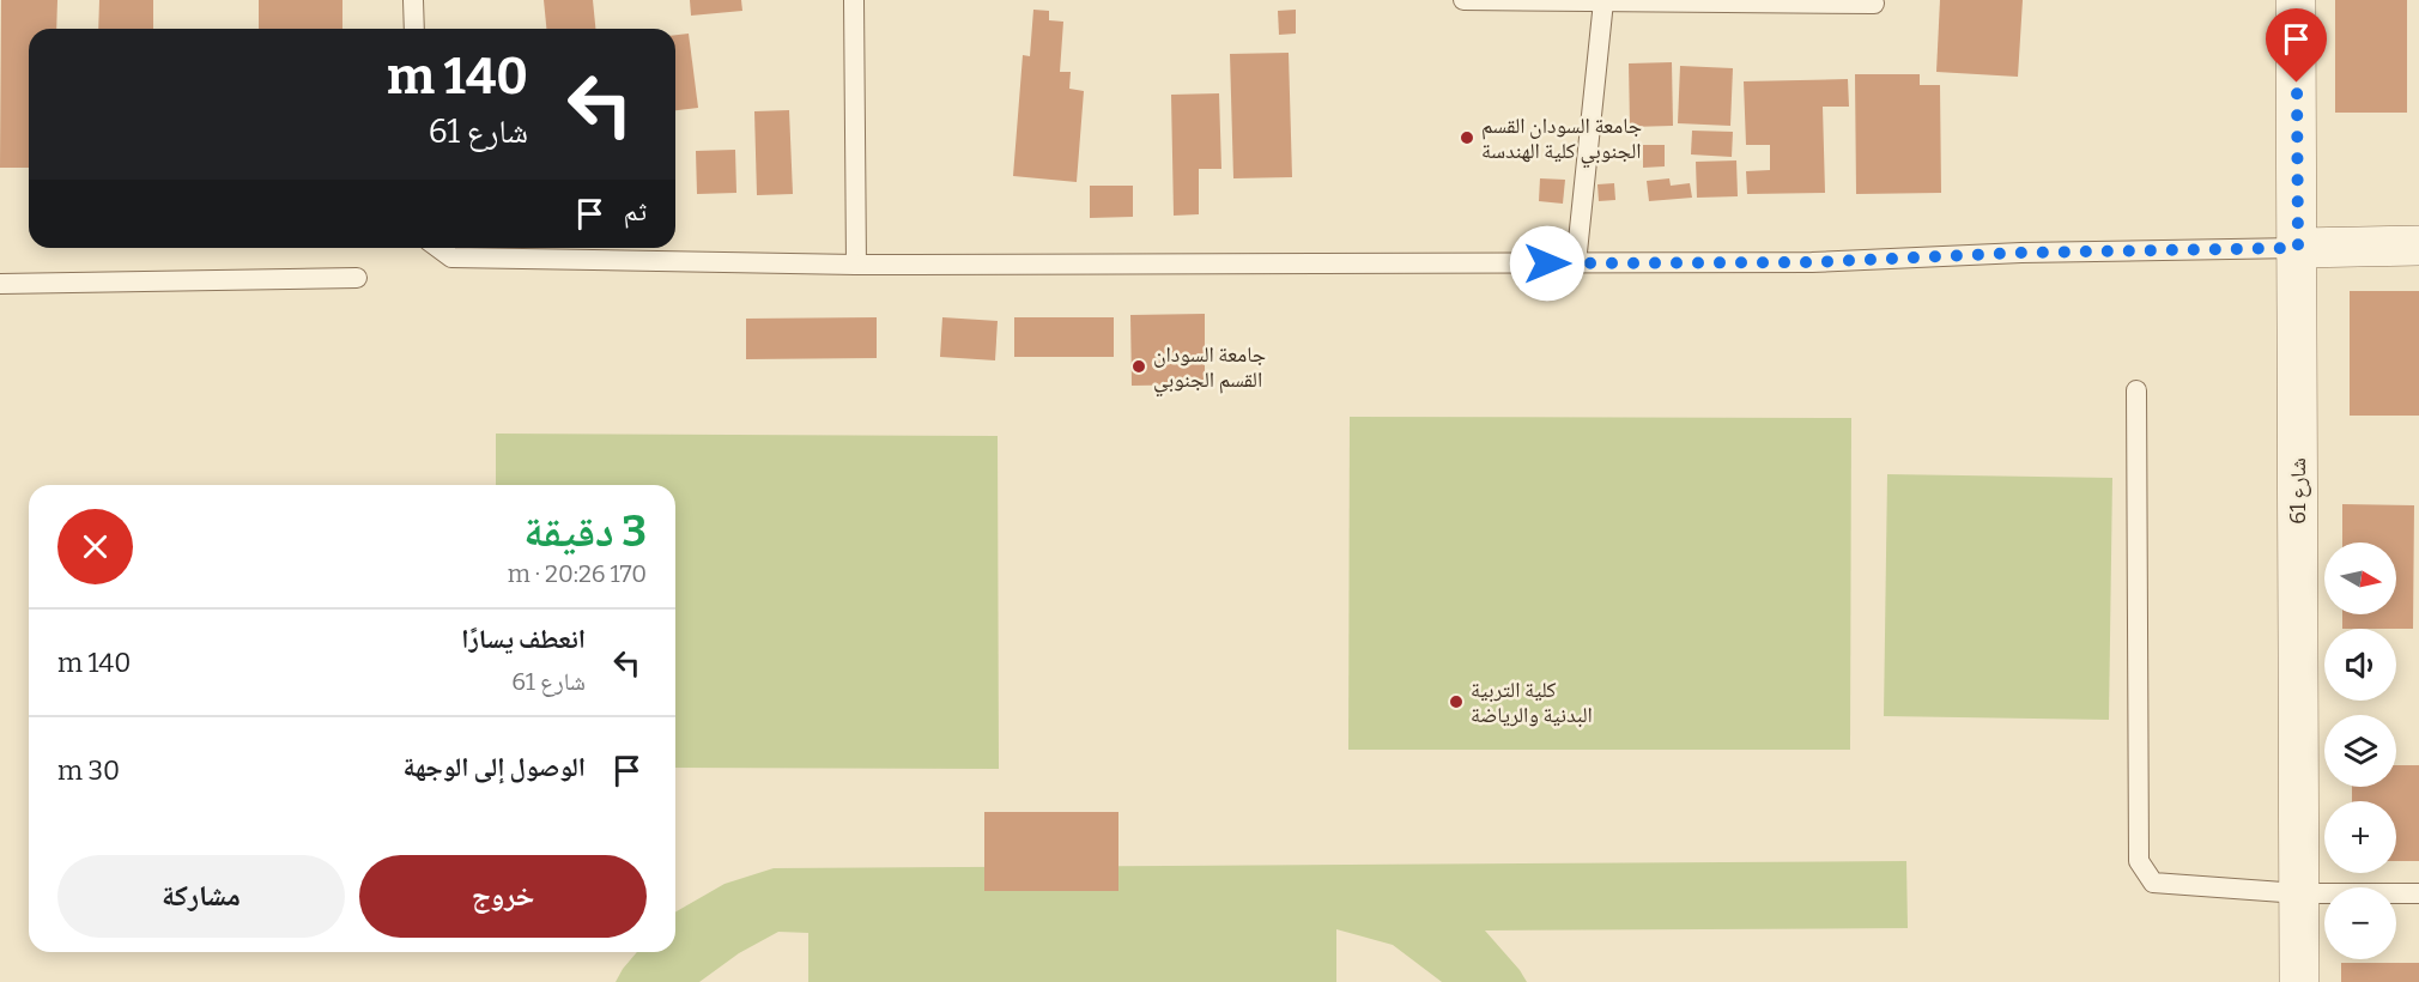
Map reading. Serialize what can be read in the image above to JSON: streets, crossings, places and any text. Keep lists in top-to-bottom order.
{
  "streets": {
    "street": ["شارع 61"]
  },
  "places": ["جامعة السودان القسم الجنوبي كلية الهندسة", "جامعة السودان القسم الجنوبي", "كلية التربية البدنية والرياضة"],
  "north": "right",
  "page": {
    "turn": ["140 m", "شارع 61"],
    "then": "ثم",
    "heading": ["3 دقيقة", "170 m · 20:26"],
    "map_buttons": ["+", "−"],
    "list": [
      {
        "name": "انعطف يسارًا",
        "note": "شارع 61",
        "value": "140 m"
      },
      {
        "name": "الوصول إلى الوجهة",
        "value": "30 m"
      }
    ],
    "buttons": ["خروج", "مشاركة"]
  }
}
